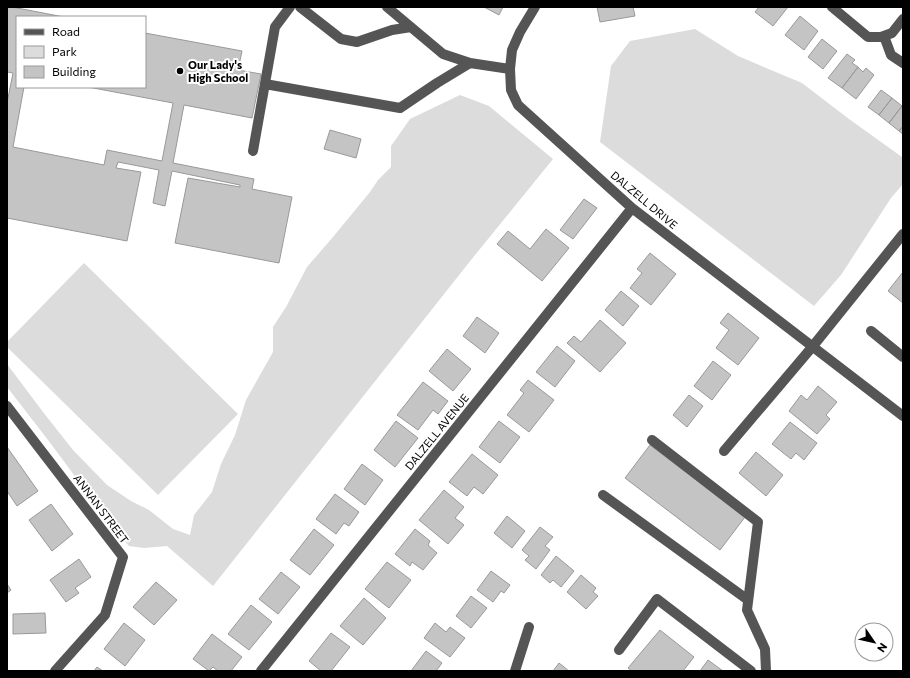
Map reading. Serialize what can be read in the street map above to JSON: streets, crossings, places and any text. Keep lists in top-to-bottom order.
{
  "streets": {
    "street": ["DALZELL DRIVE", "DALZELL AVENUE", "ANNAN STREET"]
  },
  "crossings": [
    ["DALZELL DRIVE", "DALZELL AVENUE"]
  ],
  "places": ["Our Lady's High School"],
  "legend": ["Road", "Park", "Building"],
  "north": "bottom right"
}
